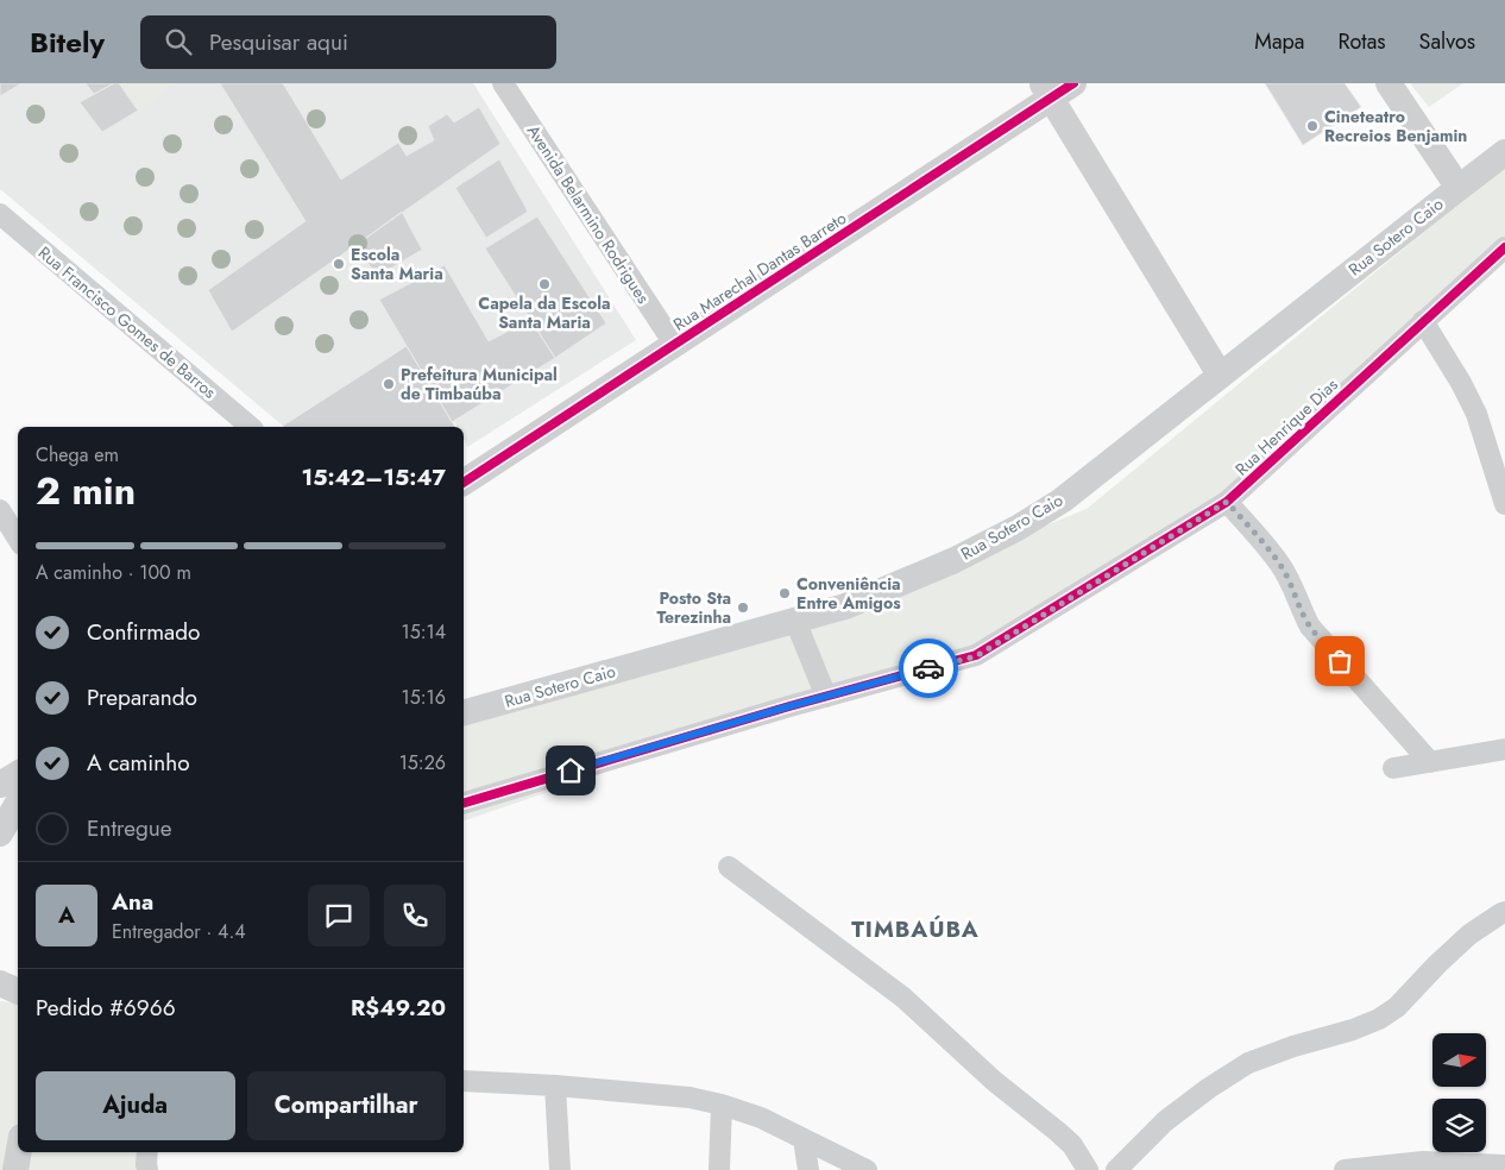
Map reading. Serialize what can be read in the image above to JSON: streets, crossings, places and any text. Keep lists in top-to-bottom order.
{
  "streets": {
    "street": [
      "Avenida Belarmino Rodrigues",
      "Rua Sotero Caio",
      "Rua Marechal Dantas Barreto",
      "Rua Francisco Gomes de Barros",
      "Rua Henrique Dias"
    ]
  },
  "crossings": [
    ["Avenida Belarmino Rodrigues", "Rua Marechal Dantas Barreto"]
  ],
  "districts": ["TIMBAÚBA"],
  "places": [
    "Cineteatro Recreios Benjamin",
    "Escola Santa Maria",
    "Capela da Escola Santa Maria",
    "Prefeitura Municipal de Timbaúba",
    "Conveniência Entre Amigos",
    "Posto Sta Terezinha"
  ],
  "north": "right",
  "page": {
    "header": "Bitely",
    "search": "Pesquisar aqui",
    "nav": ["Mapa", "Rotas", "Salvos"],
    "heading": ["2 min", "Chega em", "15:42–15:47"],
    "panel": [
      "Ana",
      "Entregador · 4.4",
      "Pedido #6966",
      "R$49.20"
    ],
    "bar": "A caminho · 100 m",
    "list": [
      ["Confirmado", "15:14"],
      ["Preparando", "15:16"],
      ["A caminho", "15:26"],
      "Entregue"
    ],
    "round": "A",
    "buttons": ["Ajuda", "Compartilhar"]
  }
}
